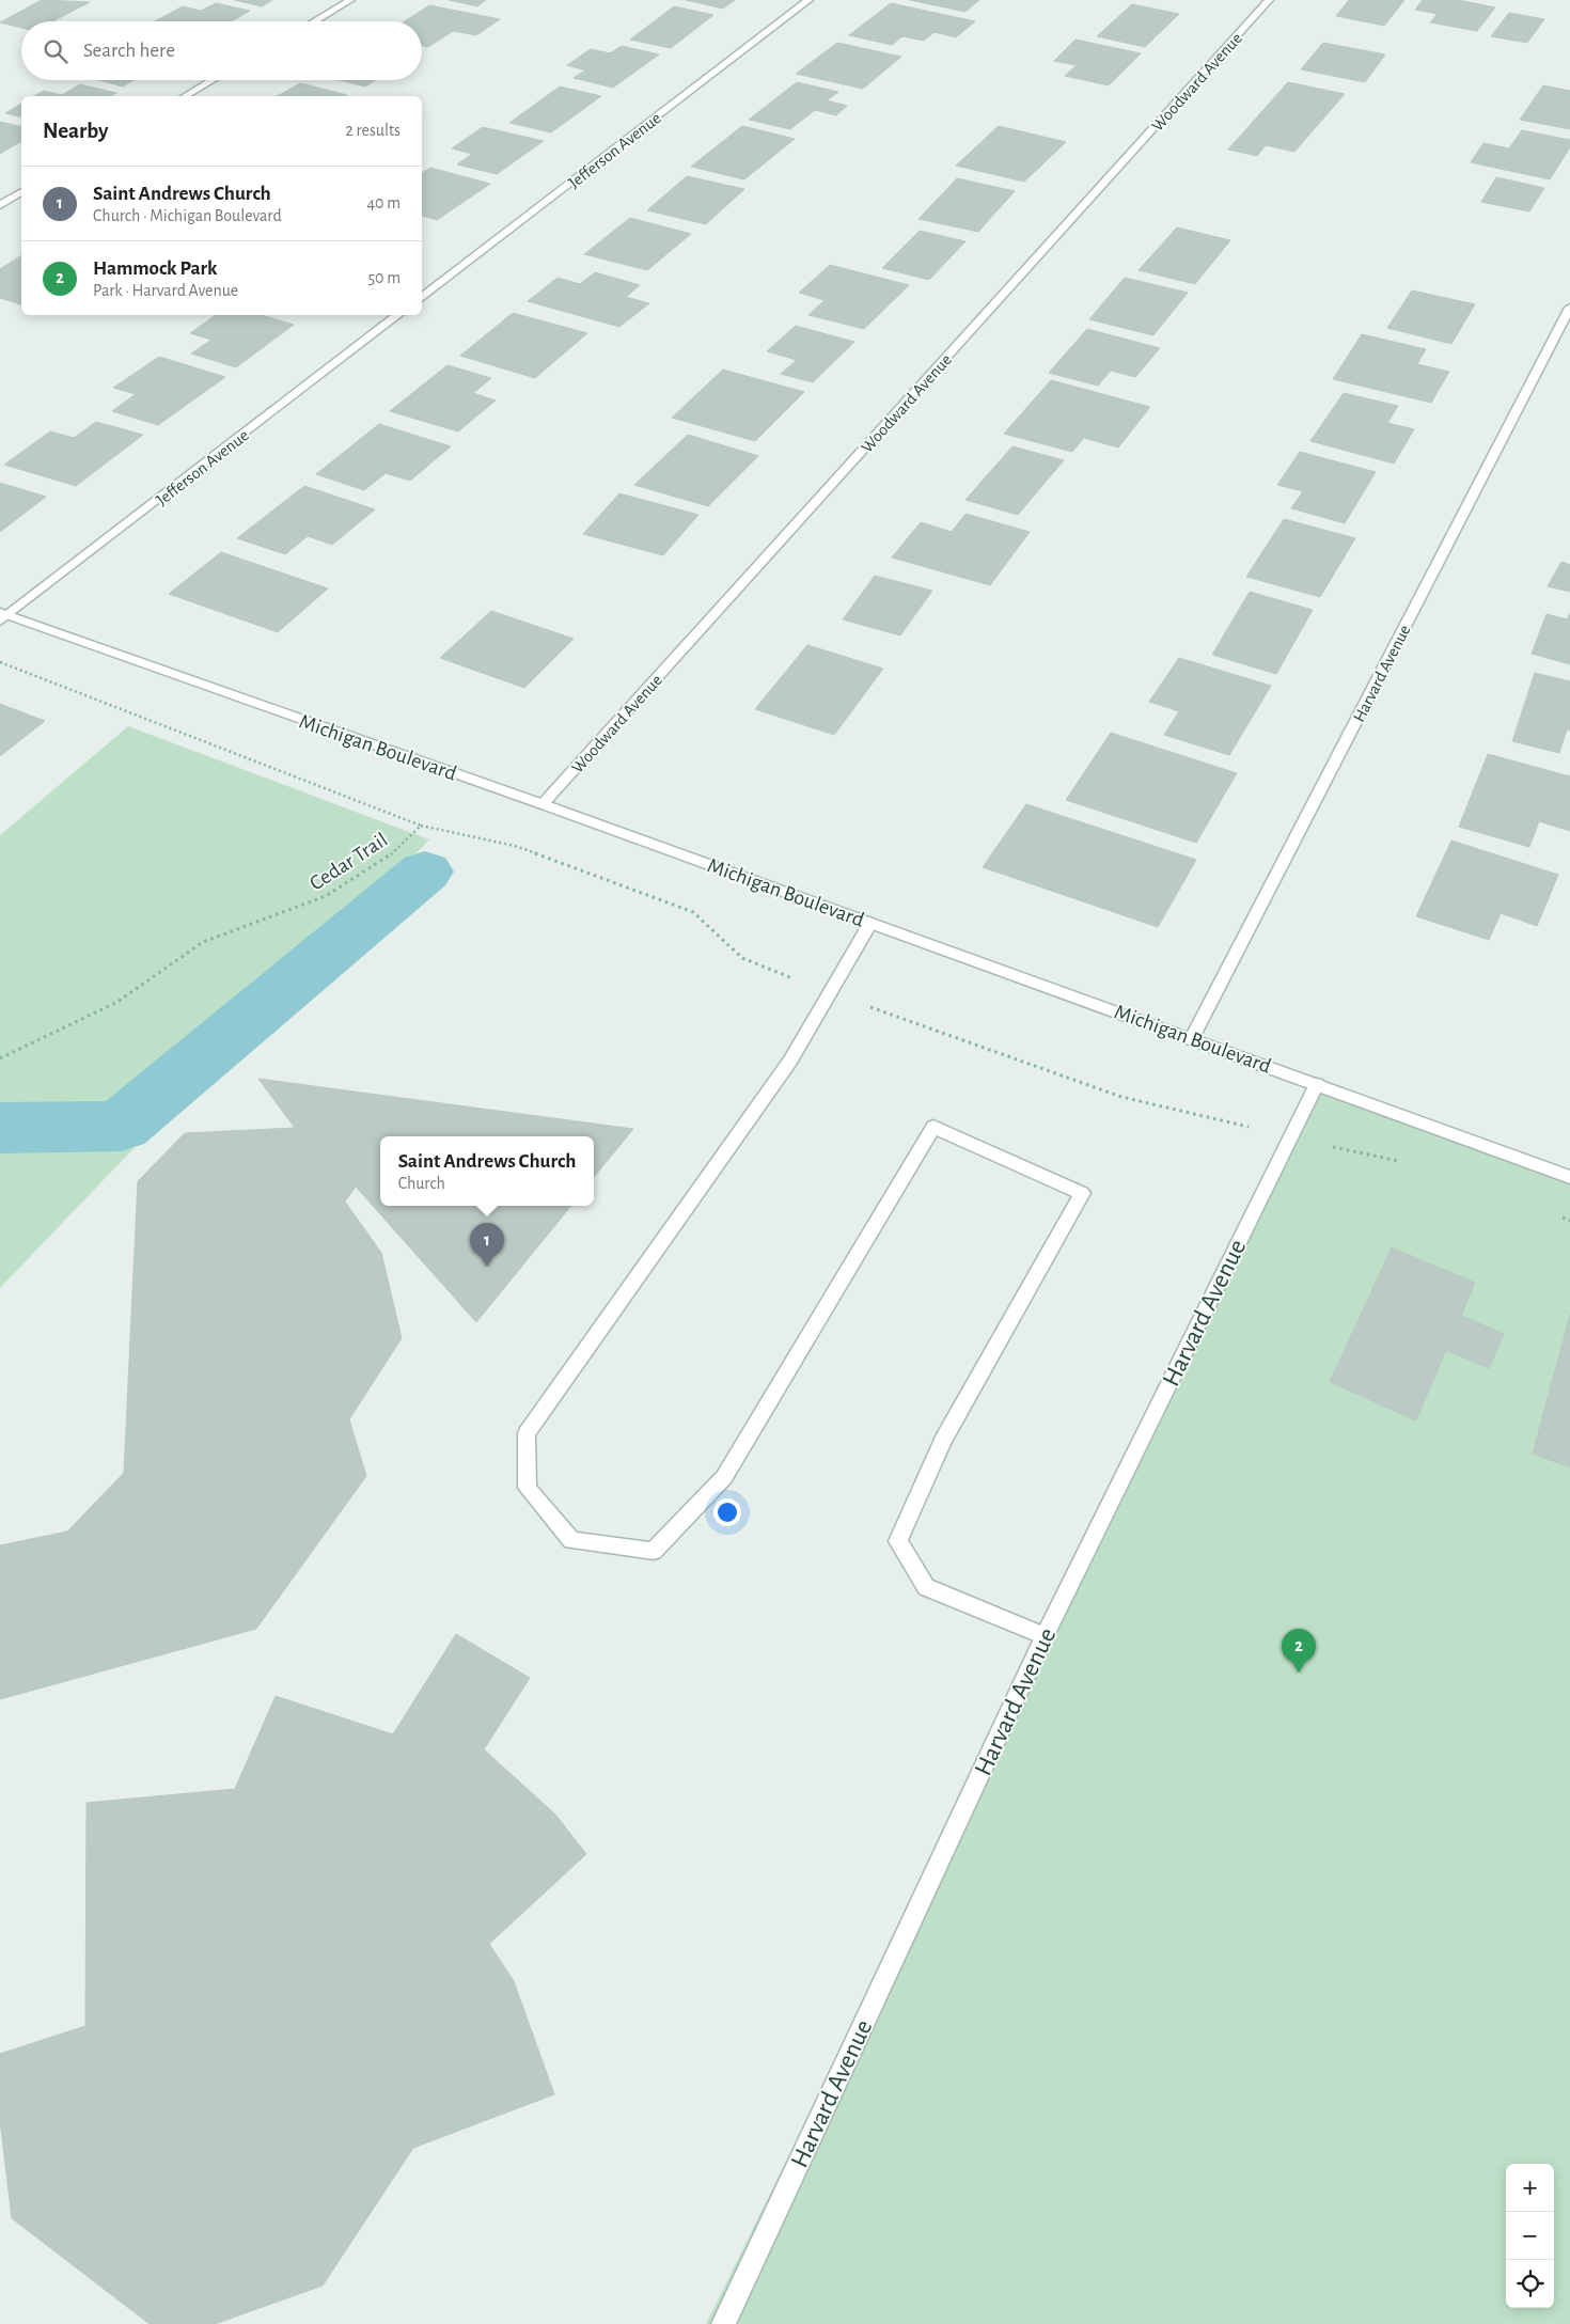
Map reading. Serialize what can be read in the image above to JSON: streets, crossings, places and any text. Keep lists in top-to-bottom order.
{
  "streets": {
    "street": [
      "Woodward Avenue",
      "Jefferson Avenue",
      "Harvard Avenue",
      "Michigan Boulevard"
    ],
    "path": ["Cedar Trail"]
  },
  "crossings": [
    ["Woodward Avenue", "Michigan Boulevard"],
    ["Jefferson Avenue", "Michigan Boulevard"],
    ["Harvard Avenue", "Michigan Boulevard"]
  ],
  "page": {
    "search": "Search here",
    "heading": ["Nearby", "2 results"],
    "list": [
      {
        "mark": "1",
        "name": "Saint Andrews Church",
        "note": "Church · Michigan Boulevard",
        "value": "40 m"
      },
      {
        "mark": "2",
        "name": "Hammock Park",
        "note": "Park · Harvard Avenue",
        "value": "50 m"
      }
    ],
    "popup": ["Saint Andrews Church", "Church"],
    "pins": ["1", "2"],
    "map_buttons": ["+", "−"]
  }
}
